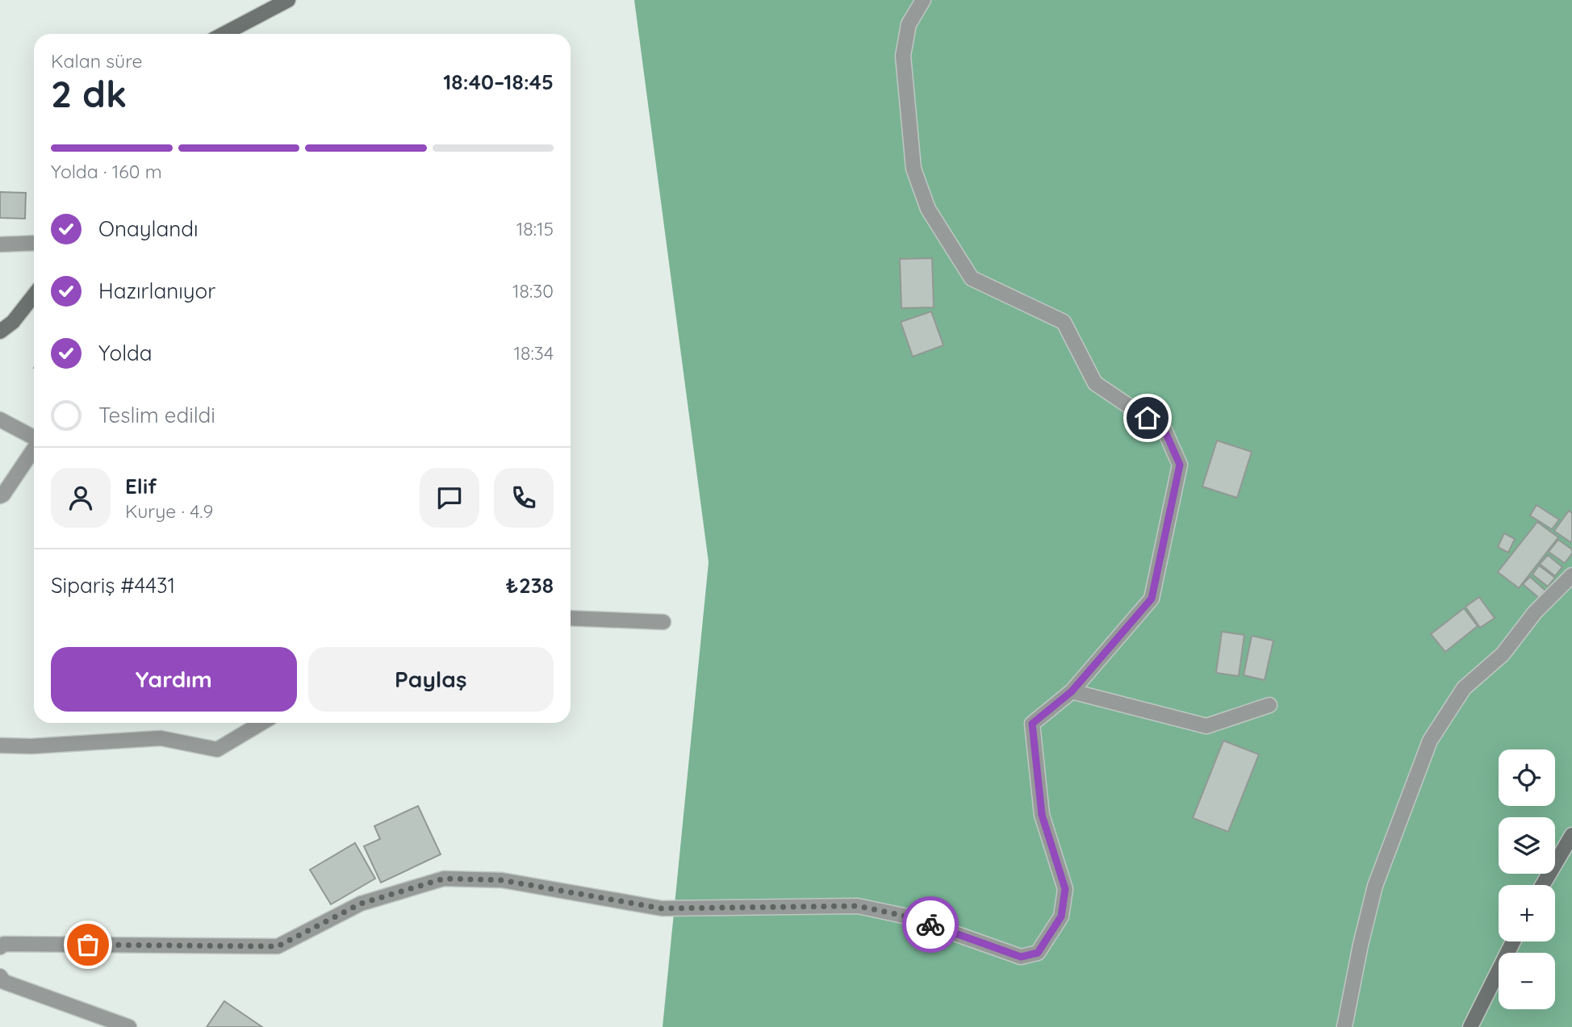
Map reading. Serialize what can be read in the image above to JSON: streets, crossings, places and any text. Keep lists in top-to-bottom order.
{
  "page": {
    "heading": ["2 dk", "Kalan süre", "18:40–18:45"],
    "panel": [
      "Elif",
      "Kurye · 4.9",
      "Sipariş #4431",
      "₺238"
    ],
    "bar": "Yolda · 160 m",
    "list": [
      ["Onaylandı", "18:15"],
      ["Hazırlanıyor", "18:30"],
      ["Yolda", "18:34"],
      "Teslim edildi"
    ],
    "buttons": ["Yardım", "Paylaş"],
    "map_buttons": ["+", "−"]
  }
}
